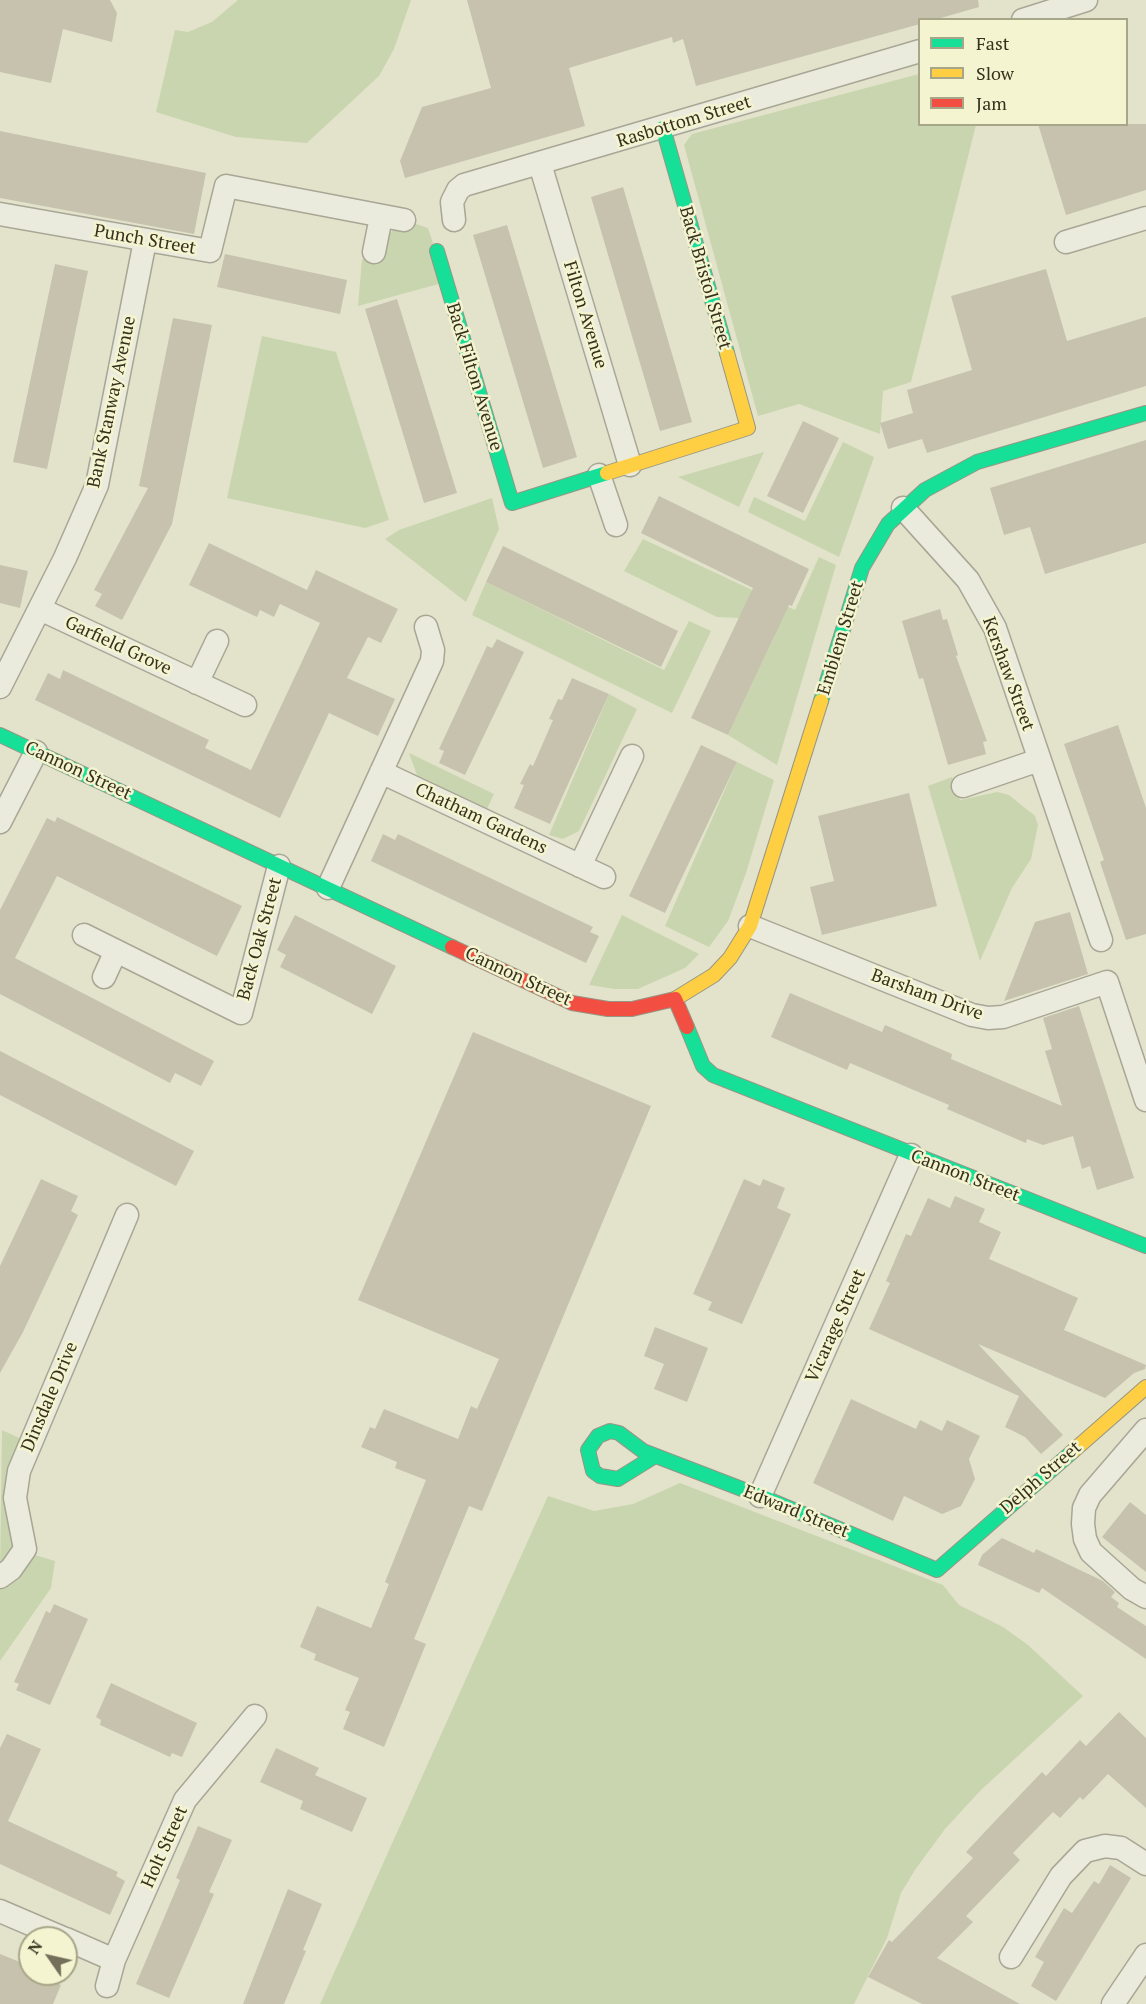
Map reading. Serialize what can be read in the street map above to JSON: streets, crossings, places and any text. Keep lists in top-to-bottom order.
{
  "streets": {
    "street": [
      "Rasbottom Street",
      "Punch Street",
      "Back Bristol Street",
      "Filton Avenue",
      "Back Filton Avenue",
      "Bank Stanway Avenue",
      "Emblem Street",
      "Garfield Grove",
      "Kershaw Street",
      "Cannon Street",
      "Chatham Gardens",
      "Back Oak Street",
      "Barsham Drive",
      "Vicarage Street",
      "Dinsdale Drive",
      "Delph Street",
      "Edward Street",
      "Holt Street"
    ]
  },
  "crossings": [
    ["Rasbottom Street", "Back Bristol Street"],
    ["Rasbottom Street", "Filton Avenue"],
    ["Punch Street", "Bank Stanway Avenue"],
    ["Back Bristol Street", "Filton Avenue"],
    ["Bank Stanway Avenue", "Garfield Grove"],
    ["Emblem Street", "Kershaw Street"],
    ["Emblem Street", "Cannon Street"],
    ["Emblem Street", "Barsham Drive"],
    ["Cannon Street", "Back Oak Street"],
    ["Cannon Street", "Vicarage Street"],
    ["Vicarage Street", "Edward Street"],
    ["Delph Street", "Edward Street"]
  ],
  "legend": ["Fast", "Slow", "Jam"],
  "north": "top left"
}
